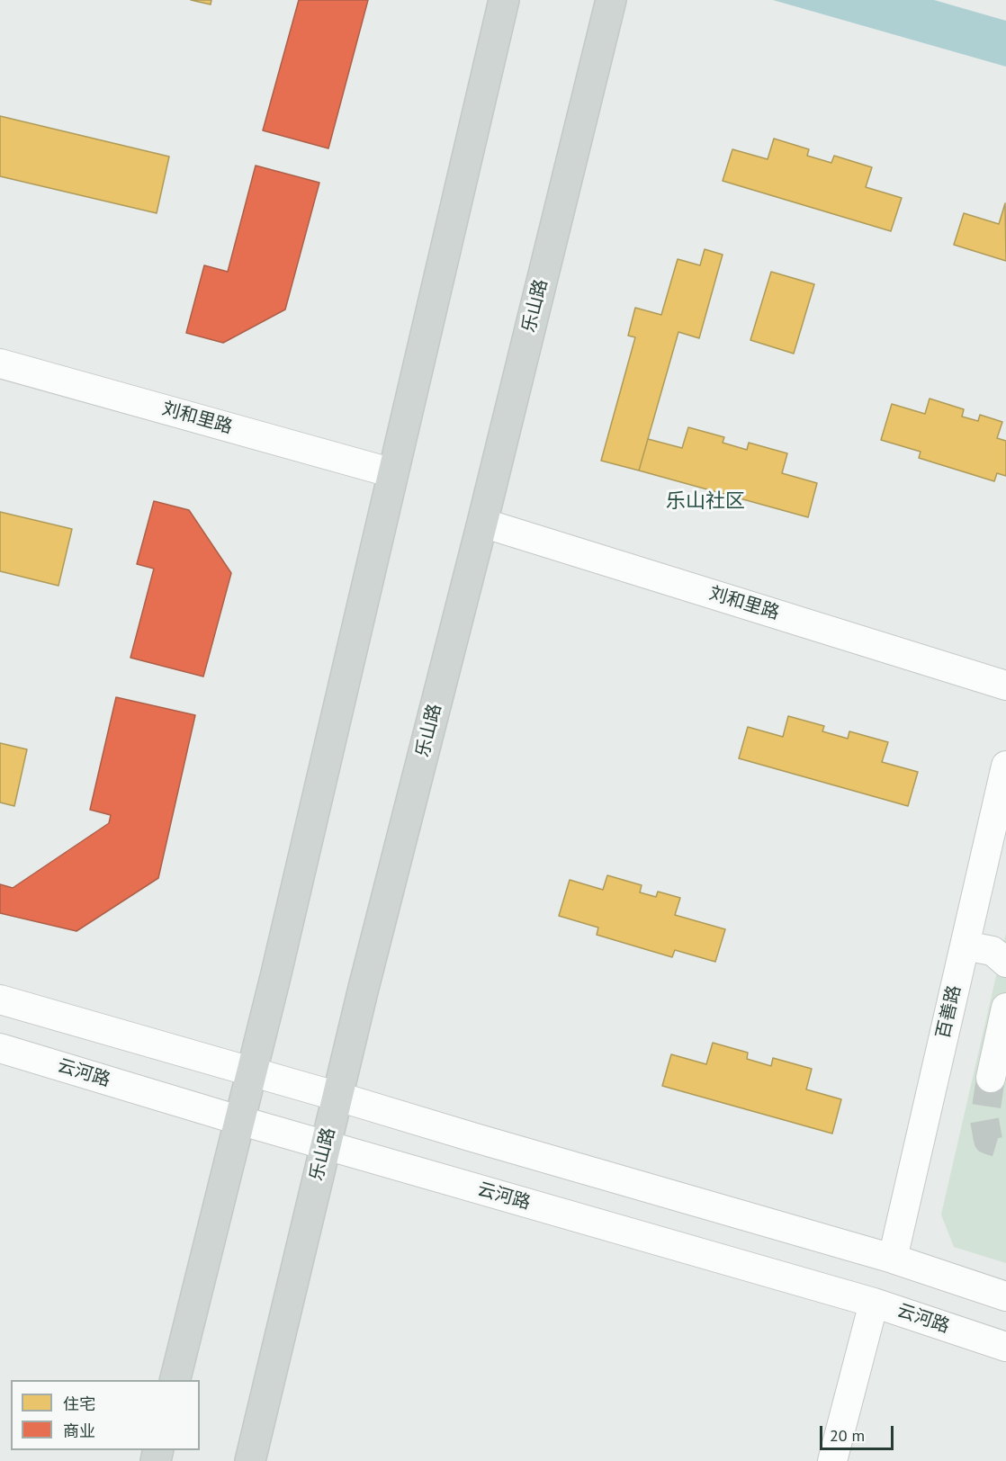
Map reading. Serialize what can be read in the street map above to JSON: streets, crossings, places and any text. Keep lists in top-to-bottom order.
{
  "streets": {
    "main road": ["乐山路"],
    "street": ["刘和里路", "百善路", "云河路"]
  },
  "crossings": [
    ["乐山路", "刘和里路"],
    ["乐山路", "云河路"]
  ],
  "districts": ["乐山社区"],
  "legend": ["住宅", "商业"],
  "scale_bar": "20 m"
}
